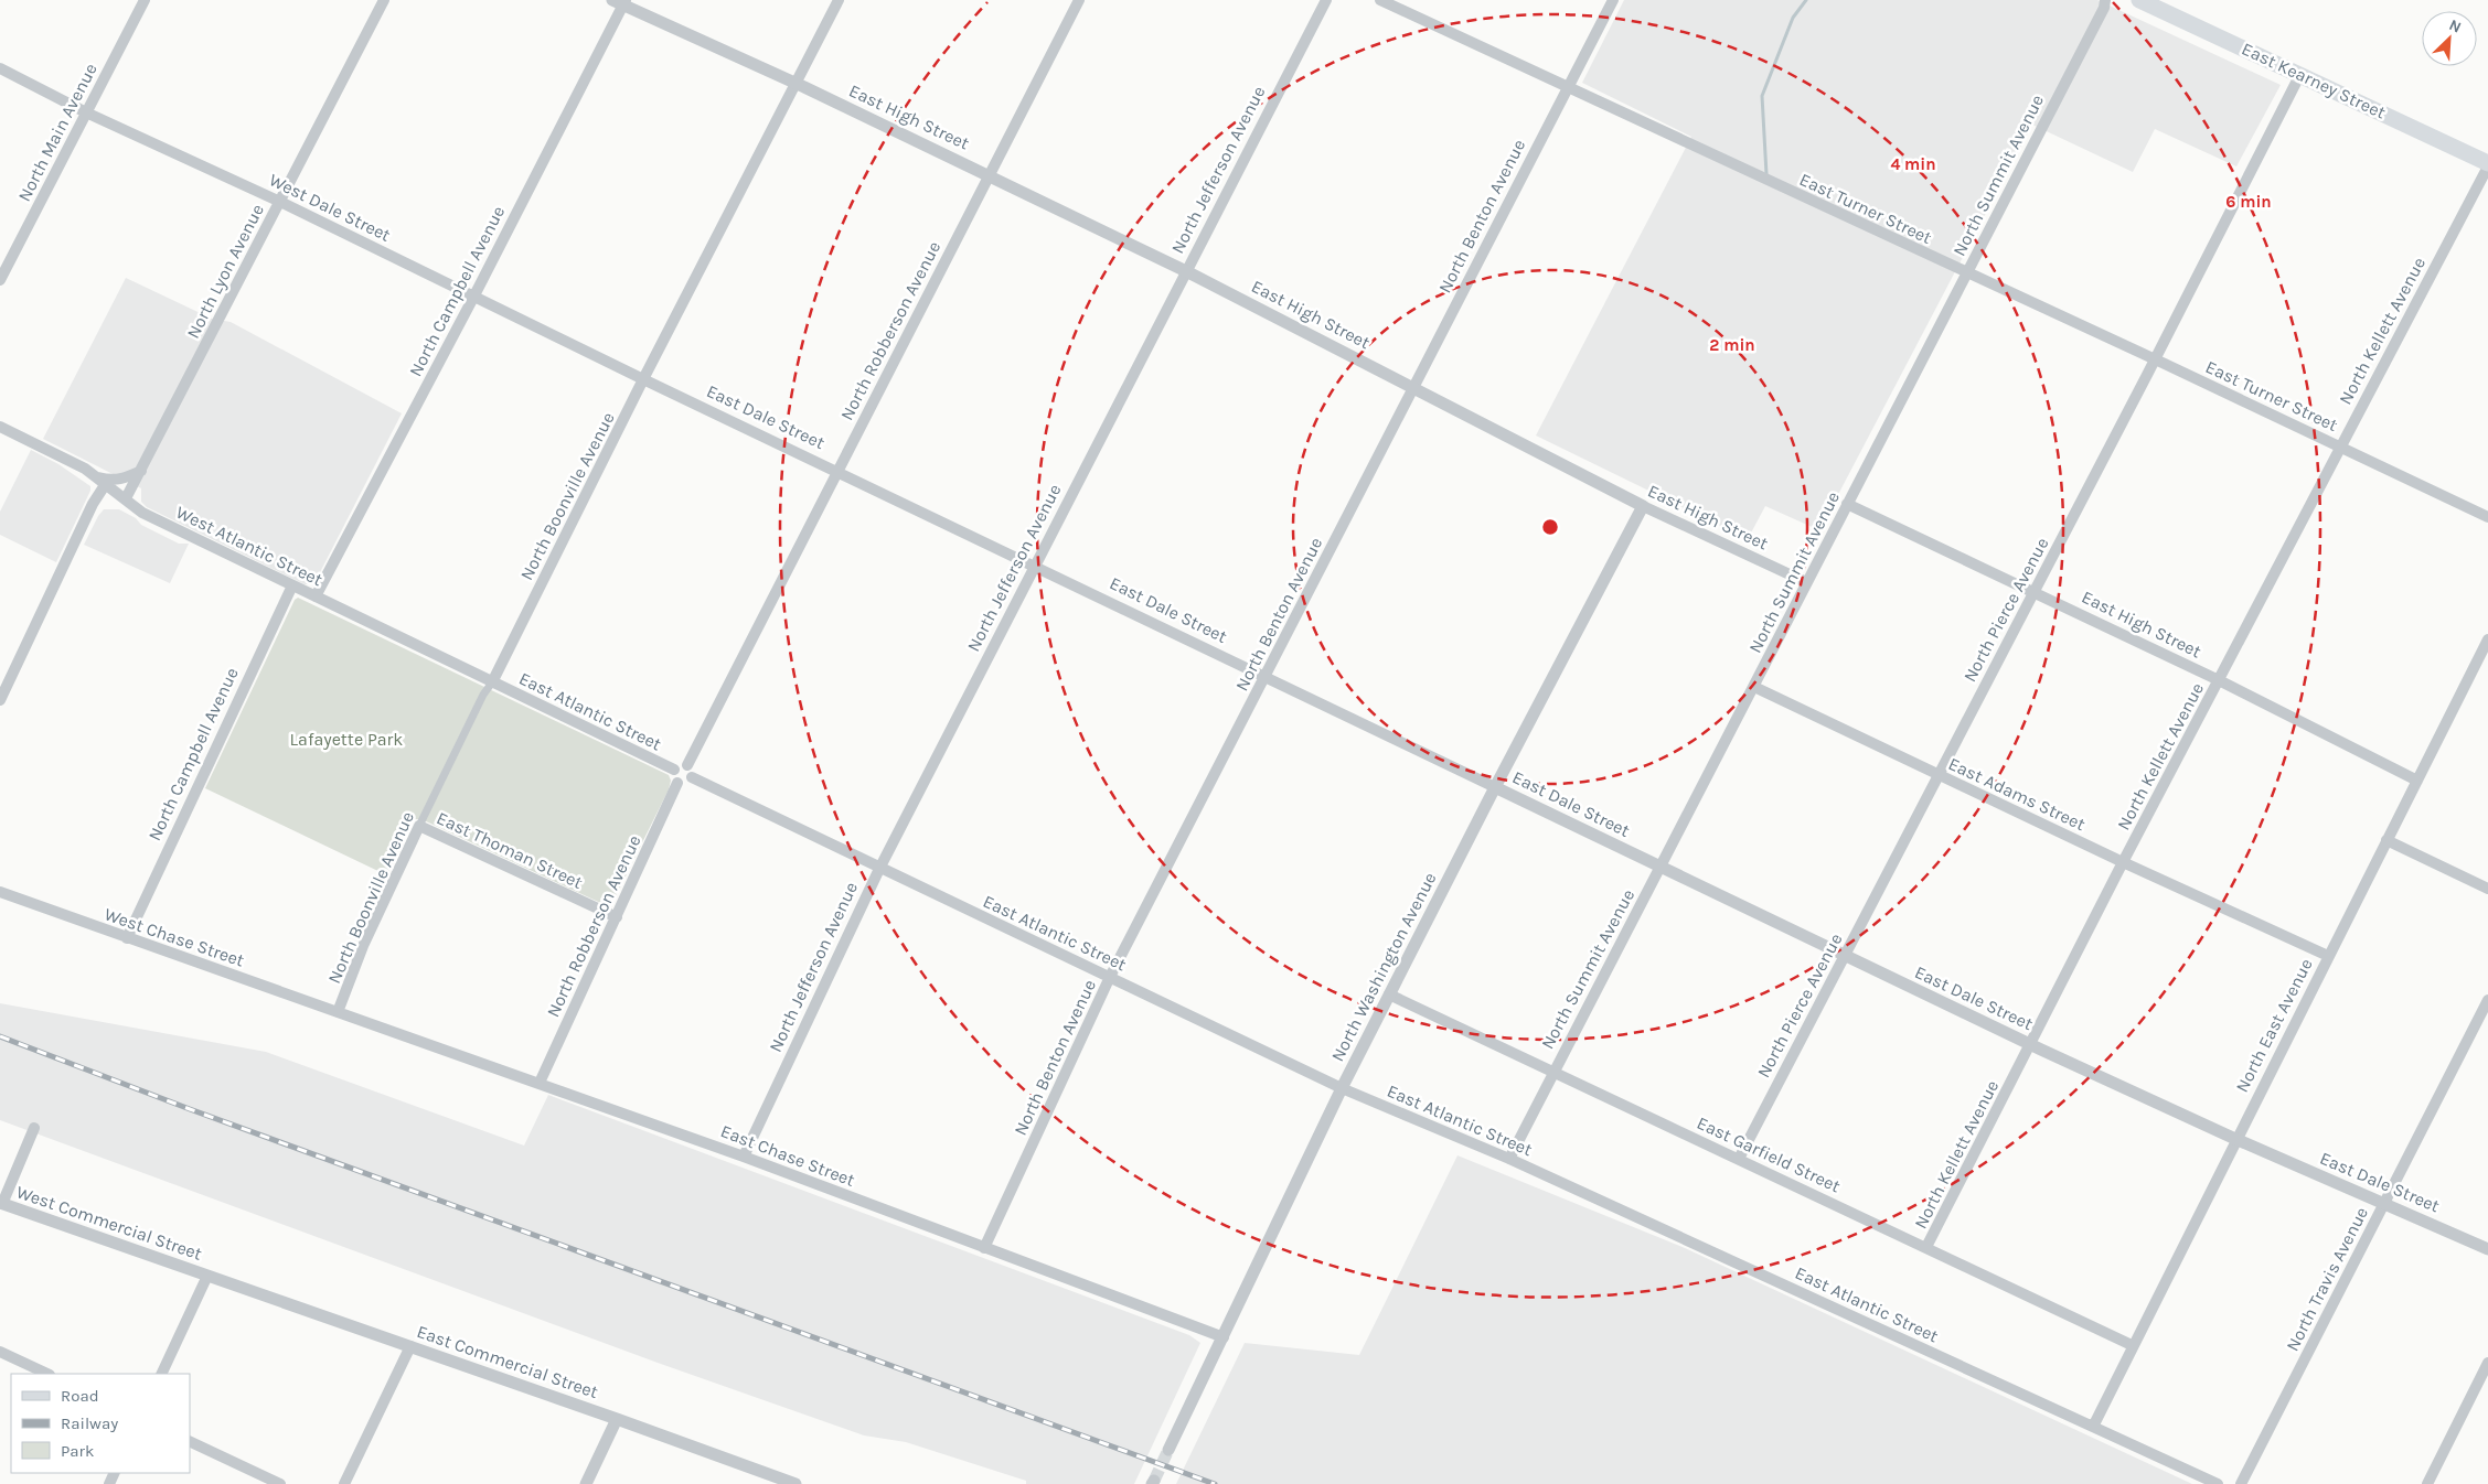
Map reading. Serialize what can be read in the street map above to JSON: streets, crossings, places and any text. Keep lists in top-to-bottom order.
{
  "streets": {
    "main road": ["East Kearney Street"],
    "street": [
      "East High Street",
      "North Main Avenue",
      "North Jefferson Avenue",
      "North Summit Avenue",
      "West Dale Street",
      "East Turner Street",
      "North Benton Avenue",
      "North Lyon Avenue",
      "North Campbell Avenue",
      "North Robberson Avenue",
      "North Kellett Avenue",
      "East Dale Street",
      "North Boonville Avenue",
      "West Atlantic Street",
      "North Pierce Avenue",
      "East Atlantic Street",
      "East Adams Street",
      "East Thoman Street",
      "West Chase Street",
      "North Washington Avenue",
      "North East Avenue",
      "East Garfield Street",
      "East Chase Street",
      "West Commercial Street",
      "North Travis Avenue",
      "East Commercial Street"
    ]
  },
  "crossings": [
    ["East Kearney Street", "North Kellett Avenue"],
    ["East Kearney Street", "North Pierce Avenue"],
    ["East High Street", "North Jefferson Avenue"],
    ["East High Street", "North Summit Avenue"],
    ["East High Street", "North Benton Avenue"],
    ["East High Street", "North Campbell Avenue"],
    ["East High Street", "North Robberson Avenue"],
    ["East High Street", "North Kellett Avenue"],
    ["East High Street", "North Boonville Avenue"],
    ["East High Street", "North Pierce Avenue"],
    ["East High Street", "North Washington Avenue"],
    ["East High Street", "North East Avenue"],
    ["North Main Avenue", "West Dale Street"],
    ["North Jefferson Avenue", "East Dale Street"],
    ["North Jefferson Avenue", "East Atlantic Street"],
    ["North Jefferson Avenue", "East Chase Street"],
    ["North Summit Avenue", "East Turner Street"],
    ["North Summit Avenue", "East Dale Street"],
    ["North Summit Avenue", "East Atlantic Street"],
    ["North Summit Avenue", "East Adams Street"],
    ["North Summit Avenue", "East Garfield Street"],
    ["West Dale Street", "North Lyon Avenue"],
    ["West Dale Street", "North Campbell Avenue"],
    ["West Dale Street", "East Dale Street"],
    ["West Dale Street", "North Boonville Avenue"],
    ["East Turner Street", "North Benton Avenue"],
    ["East Turner Street", "North Kellett Avenue"],
    ["East Turner Street", "North Pierce Avenue"],
    ["North Benton Avenue", "East Dale Street"],
    ["North Benton Avenue", "East Atlantic Street"],
    ["North Benton Avenue", "East Chase Street"],
    ["North Lyon Avenue", "West Atlantic Street"],
    ["North Campbell Avenue", "West Atlantic Street"],
    ["North Campbell Avenue", "West Chase Street"],
    ["North Robberson Avenue", "East Dale Street"],
    ["North Robberson Avenue", "East Atlantic Street"],
    ["North Robberson Avenue", "East Thoman Street"],
    ["North Robberson Avenue", "East Chase Street"],
    ["North Kellett Avenue", "East Dale Street"],
    ["North Kellett Avenue", "East Adams Street"],
    ["North Kellett Avenue", "East Garfield Street"],
    ["East Dale Street", "North Boonville Avenue"],
    ["East Dale Street", "North Pierce Avenue"],
    ["East Dale Street", "North Washington Avenue"],
    ["East Dale Street", "North East Avenue"],
    ["East Dale Street", "North Travis Avenue"],
    ["North Boonville Avenue", "West Atlantic Street"],
    ["North Boonville Avenue", "East Atlantic Street"],
    ["North Boonville Avenue", "East Thoman Street"],
    ["North Boonville Avenue", "West Chase Street"],
    ["North Boonville Avenue", "East Chase Street"],
    ["West Atlantic Street", "East Atlantic Street"],
    ["North Pierce Avenue", "East Adams Street"],
    ["North Pierce Avenue", "East Garfield Street"],
    ["East Atlantic Street", "North Washington Avenue"],
    ["East Atlantic Street", "North East Avenue"],
    ["East Adams Street", "North East Avenue"],
    ["West Chase Street", "East Chase Street"],
    ["North Washington Avenue", "East Garfield Street"],
    ["North Washington Avenue", "East Chase Street"],
    ["North East Avenue", "East Garfield Street"],
    ["West Commercial Street", "East Commercial Street"]
  ],
  "parks": ["Lafayette Park"],
  "legend": ["Road", "Railway", "Park"],
  "north": "top right",
  "rings": ["4 min", "6 min", "2 min"]
}
